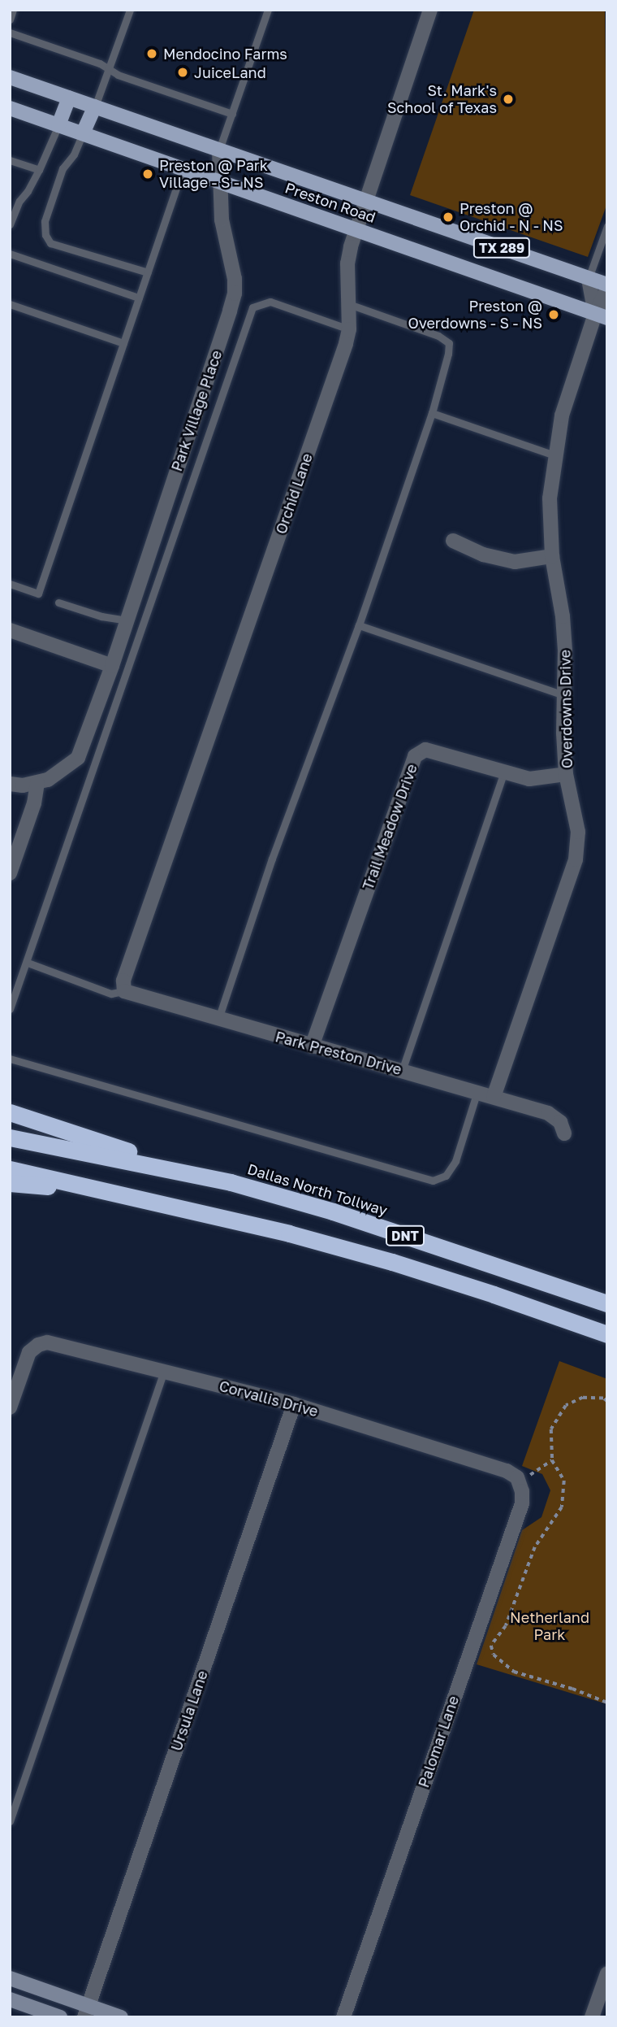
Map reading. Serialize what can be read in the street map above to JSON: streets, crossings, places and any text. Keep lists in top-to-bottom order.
{
  "streets": {
    "highway": ["Dallas North Tollway", "DNT"],
    "main road": ["Preston Road", "TX 289"],
    "street": [
      "Park Village Place",
      "Orchid Lane",
      "Overdowns Drive",
      "Trail Meadow Drive",
      "Park Preston Drive",
      "Corvallis Drive",
      "Ursula Lane",
      "Palomar Lane"
    ]
  },
  "crossings": [
    ["Preston Road", "Park Village Place"],
    ["Preston Road", "Orchid Lane"],
    ["Preston Road", "Overdowns Drive"],
    ["Orchid Lane", "Park Preston Drive"],
    ["Overdowns Drive", "Trail Meadow Drive"],
    ["Overdowns Drive", "Park Preston Drive"],
    ["Trail Meadow Drive", "Park Preston Drive"],
    ["Corvallis Drive", "Ursula Lane"],
    ["Corvallis Drive", "Palomar Lane"]
  ],
  "parks": ["Netherland Park"],
  "places": [
    "Mendocino Farms",
    "JuiceLand",
    "St. Mark's School of Texas",
    "Preston @ Park Village - S - NS",
    "Preston @ Orchid - N - NS",
    "Preston @ Overdowns - S - NS"
  ]
}
